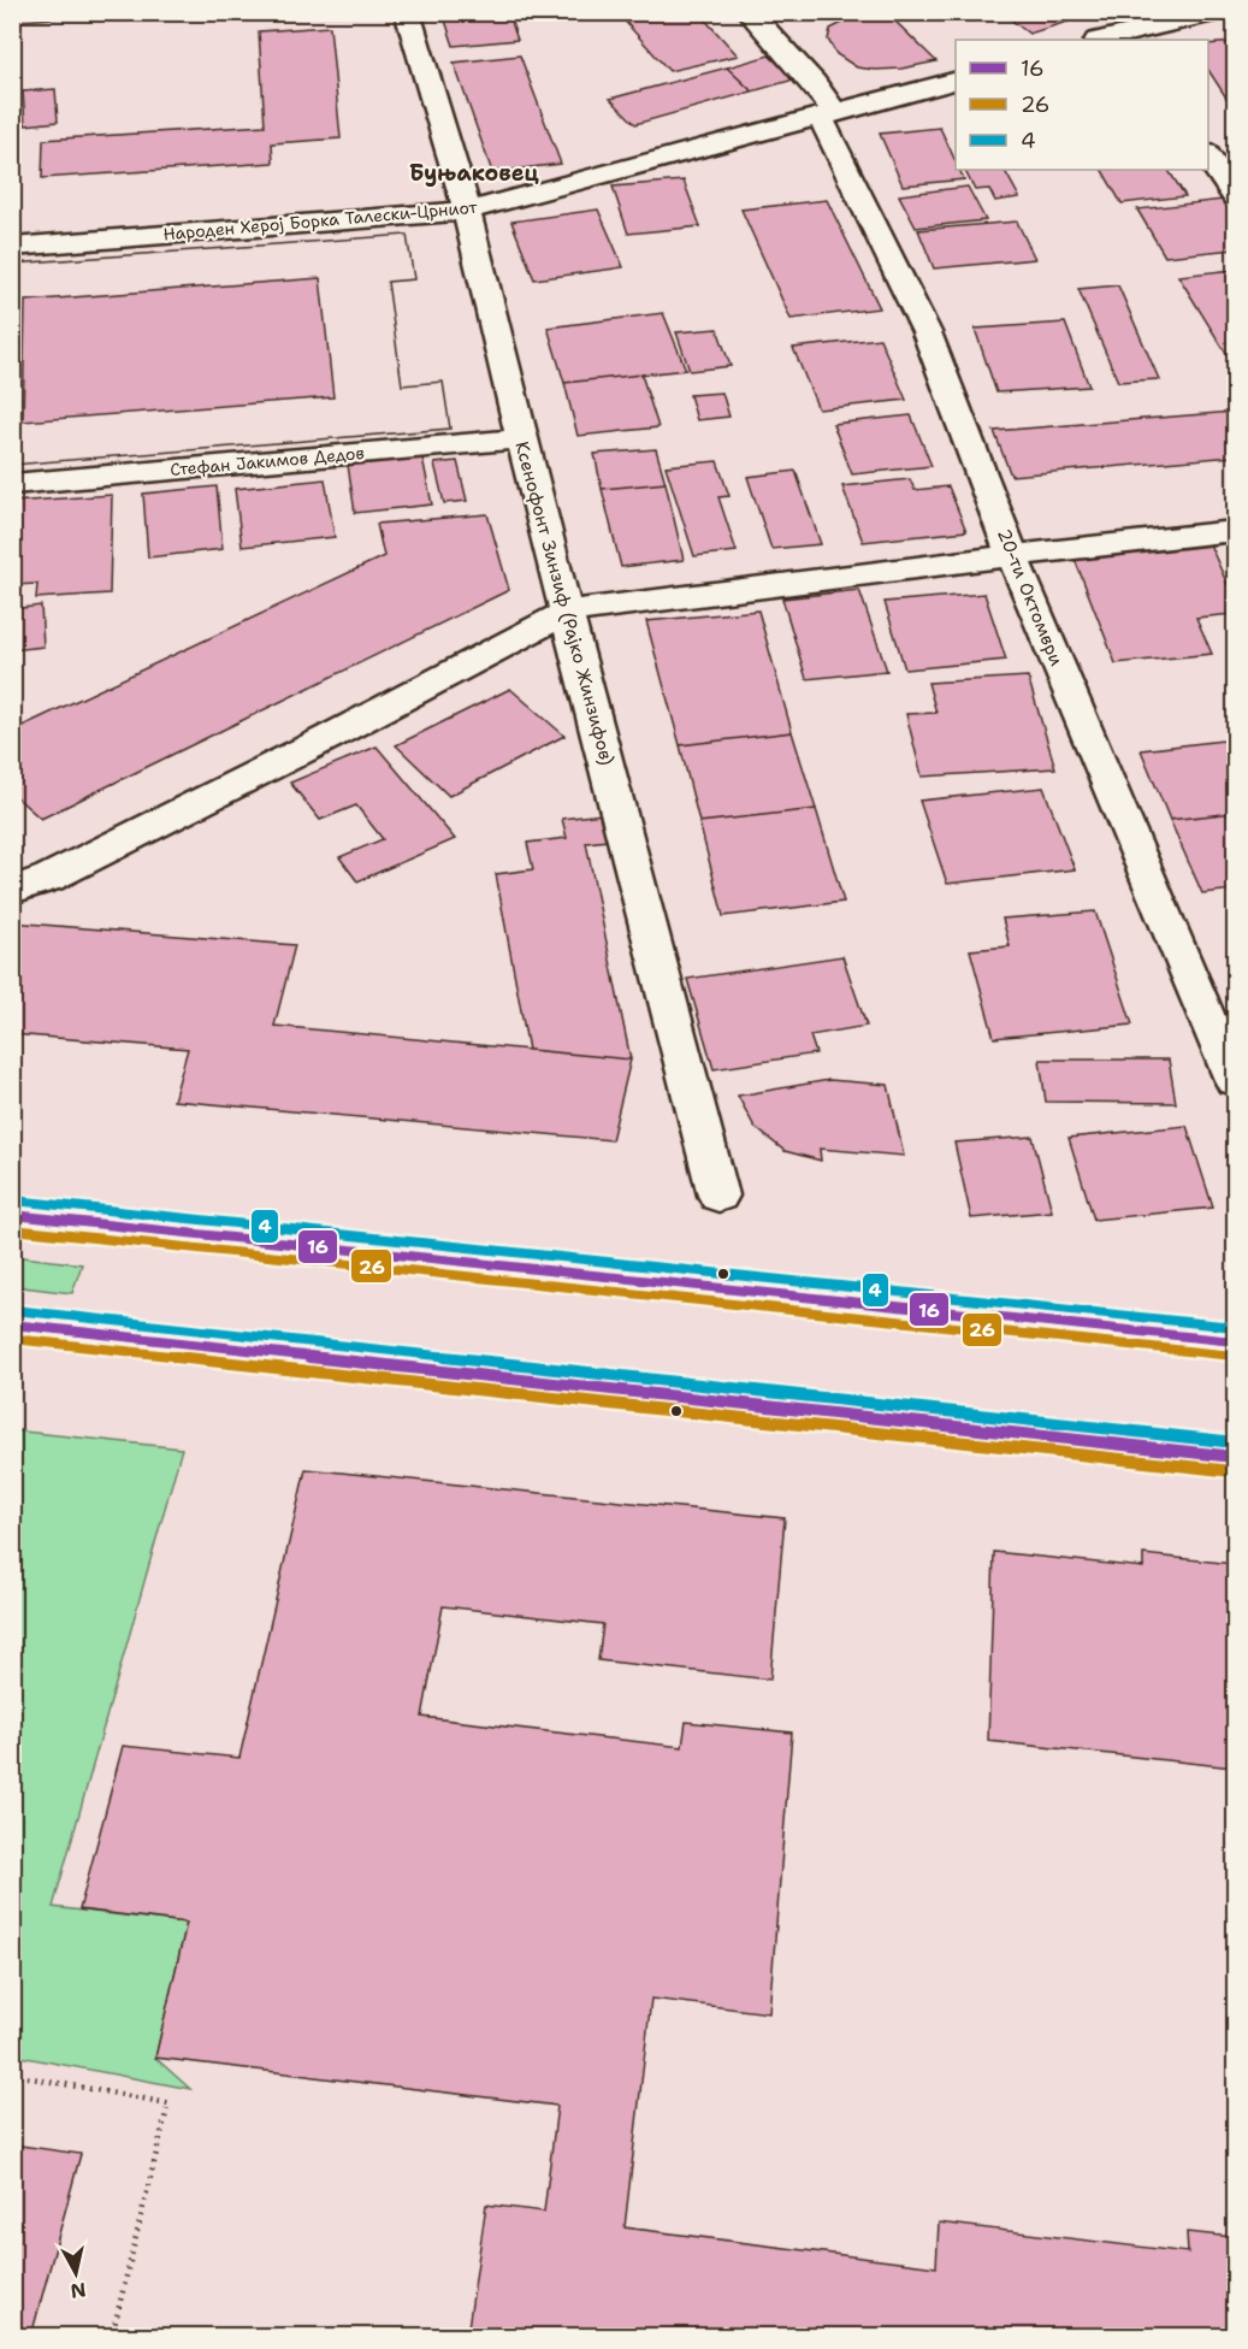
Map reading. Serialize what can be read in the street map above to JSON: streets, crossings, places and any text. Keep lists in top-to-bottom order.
{
  "streets": {
    "street": [
      "Народен Херој Борка Талески-Црниот",
      "Стефан Јакимов Дедов",
      "20-ти Октомври",
      "Ксенофонт Зинзиф (Рајко Жинзифов)"
    ]
  },
  "crossings": [
    ["Народен Херој Борка Талески-Црниот", "20-ти Октомври"],
    ["Народен Херој Борка Талески-Црниот", "Ксенофонт Зинзиф (Рајко Жинзифов)"],
    ["Стефан Јакимов Дедов", "Ксенофонт Зинзиф (Рајко Жинзифов)"]
  ],
  "districts": ["Буњаковец"],
  "lines": ["transit line 4", "transit line 16", "transit line 26"],
  "legend": ["16", "26", "4"],
  "north": "bottom"
}
